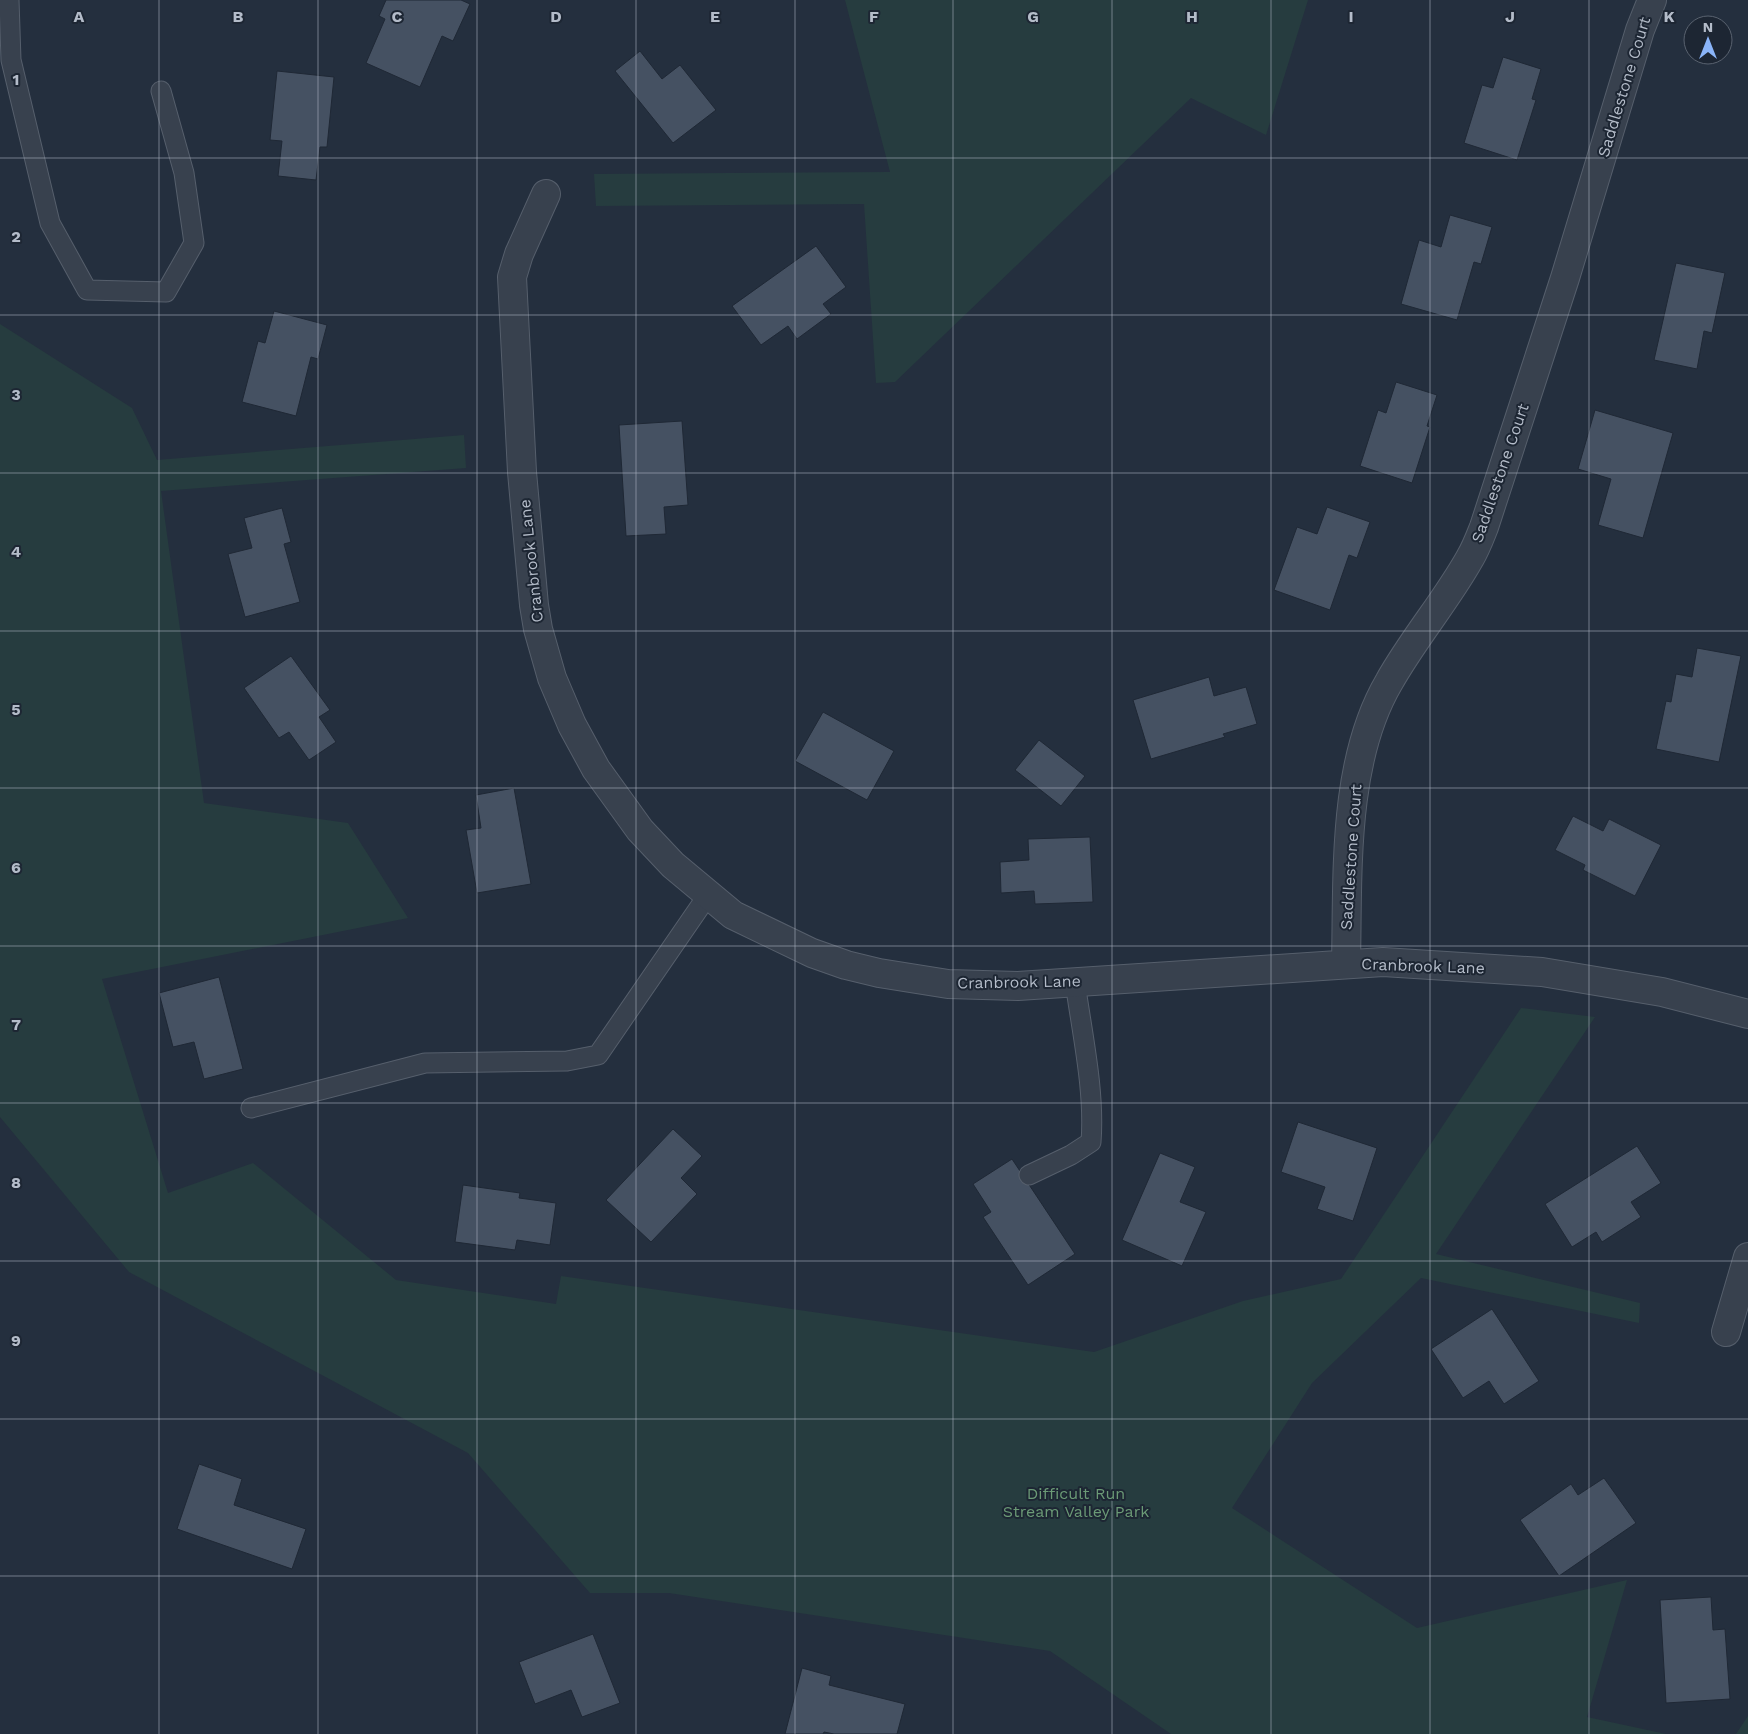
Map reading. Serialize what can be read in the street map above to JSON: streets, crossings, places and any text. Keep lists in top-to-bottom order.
{
  "streets": {
    "street": ["Saddlestone Court", "Cranbrook Lane"]
  },
  "crossings": [
    ["Saddlestone Court", "Cranbrook Lane"]
  ],
  "parks": ["Difficult Run Stream Valley Park"],
  "north": "top",
  "grid": {
    "columns": [
      "A",
      "B",
      "C",
      "D",
      "E",
      "F",
      "G",
      "H",
      "I",
      "J",
      "K"
    ],
    "rows": [
      "1",
      "2",
      "3",
      "4",
      "5",
      "6",
      "7",
      "8",
      "9"
    ]
  }
}
